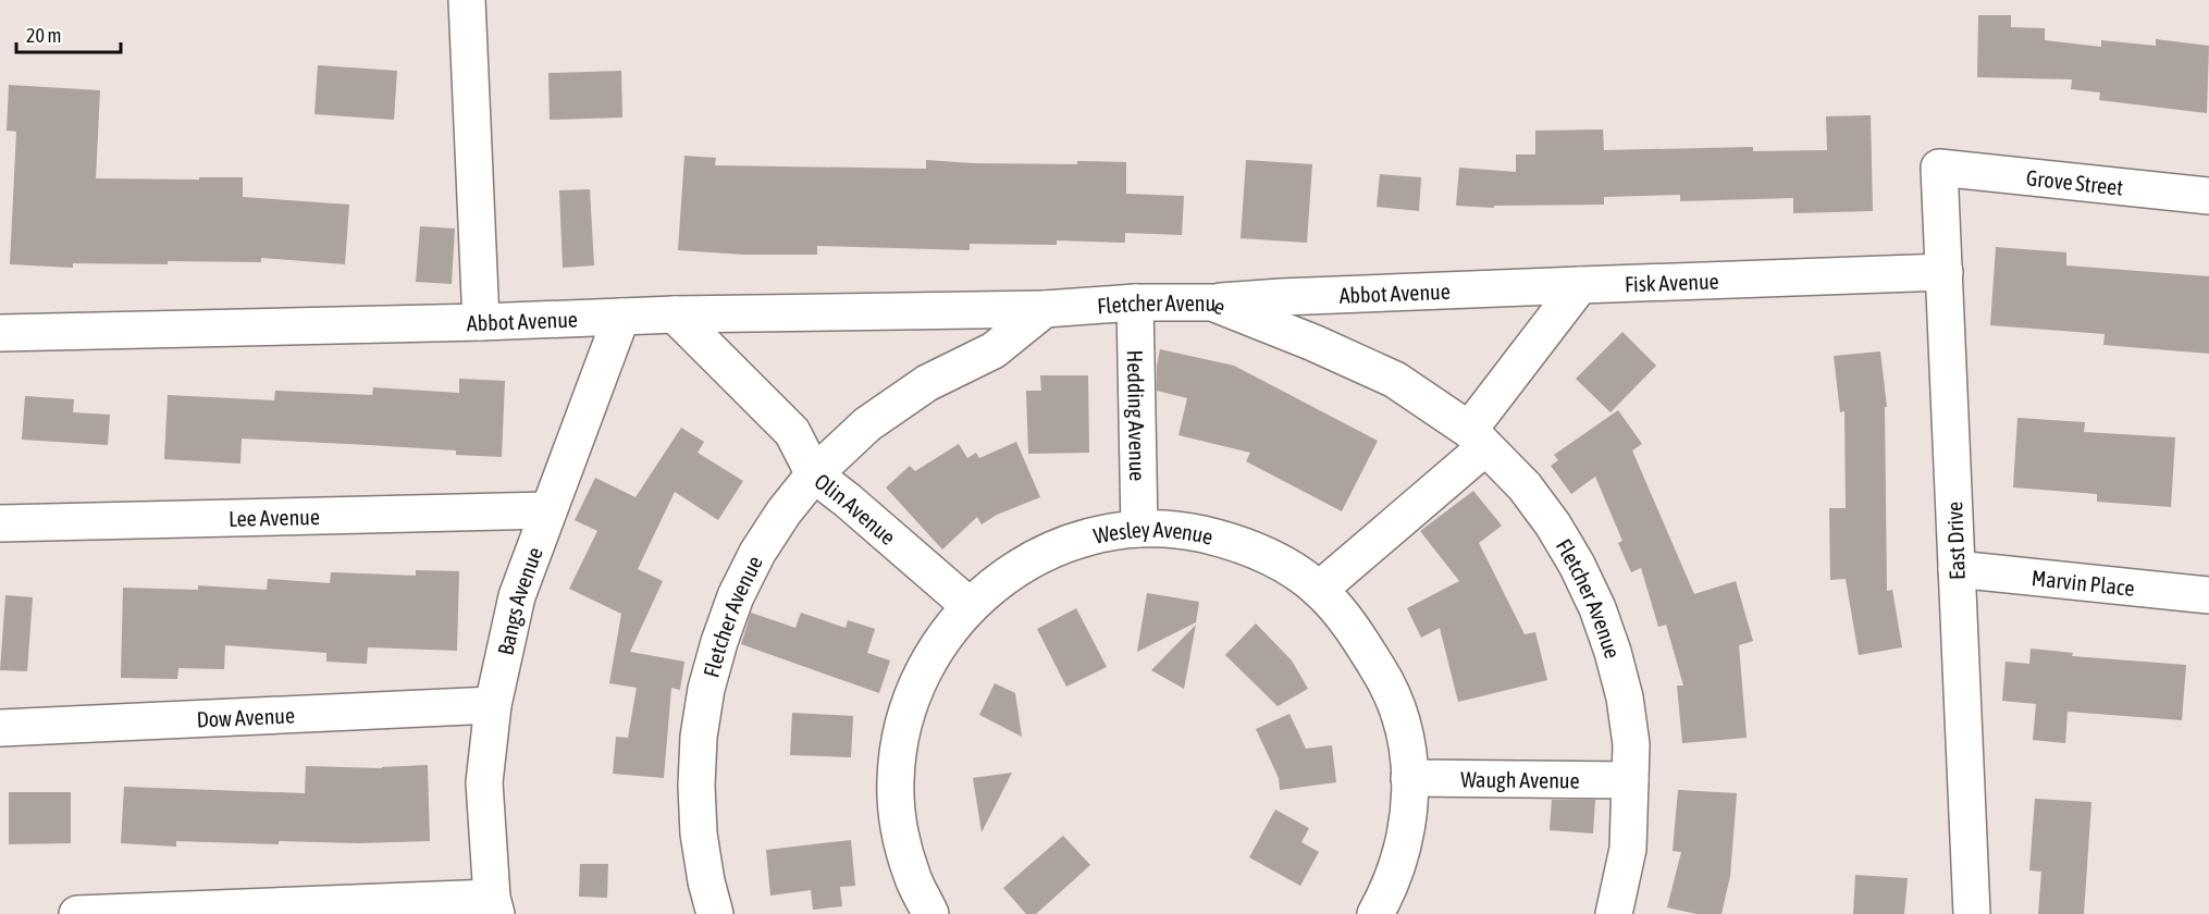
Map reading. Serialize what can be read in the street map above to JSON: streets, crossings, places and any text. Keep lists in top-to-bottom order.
{
  "streets": {
    "street": [
      "Grove Street",
      "Fisk Avenue",
      "Abbot Avenue",
      "Fletcher Avenue",
      "Hedding Avenue",
      "Olin Avenue",
      "Lee Avenue",
      "Wesley Avenue",
      "East Drive",
      "Marvin Place",
      "Bangs Avenue",
      "Dow Avenue",
      "Waugh Avenue"
    ]
  },
  "crossings": [
    ["Grove Street", "East Drive"],
    ["Fisk Avenue", "Abbot Avenue"],
    ["Fisk Avenue", "East Drive"],
    ["Abbot Avenue", "Fletcher Avenue"],
    ["Abbot Avenue", "Olin Avenue"],
    ["Abbot Avenue", "Bangs Avenue"],
    ["Fletcher Avenue", "Hedding Avenue"],
    ["Fletcher Avenue", "Olin Avenue"],
    ["Fletcher Avenue", "Waugh Avenue"],
    ["Hedding Avenue", "Wesley Avenue"],
    ["Olin Avenue", "Wesley Avenue"],
    ["Lee Avenue", "Bangs Avenue"],
    ["Wesley Avenue", "Waugh Avenue"],
    ["East Drive", "Marvin Place"],
    ["Bangs Avenue", "Dow Avenue"]
  ],
  "scale_bar": "20 m"
}
